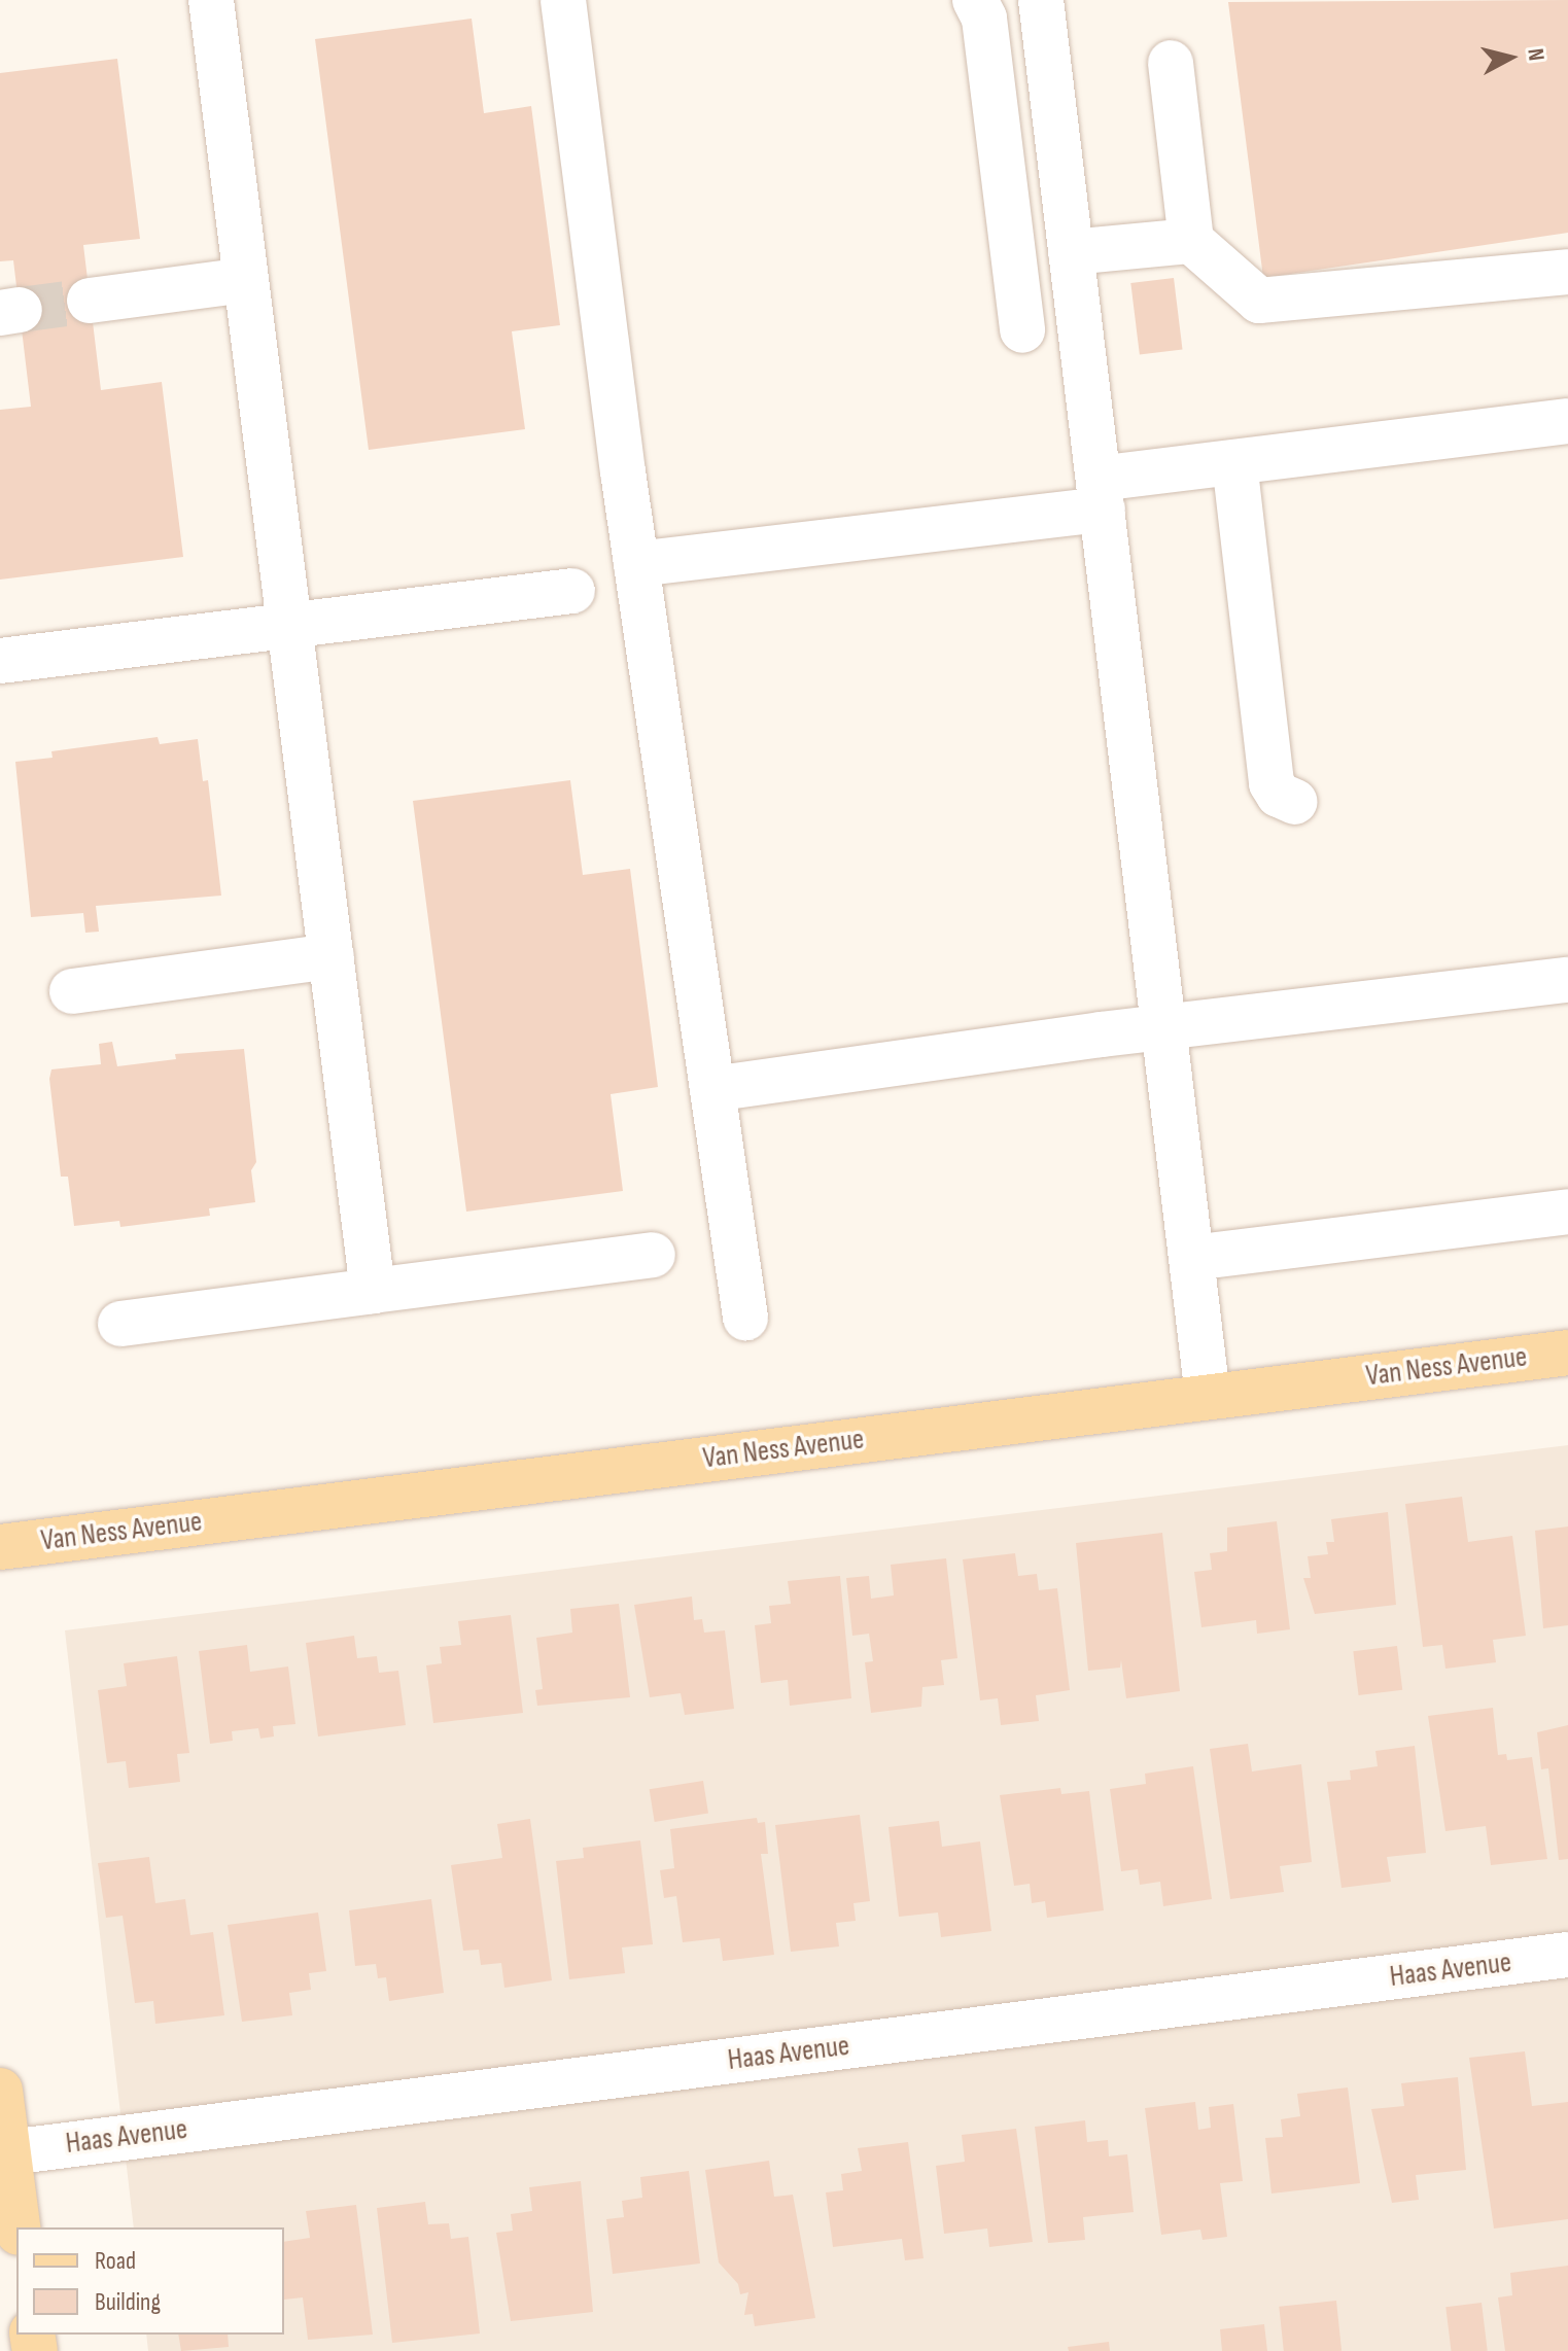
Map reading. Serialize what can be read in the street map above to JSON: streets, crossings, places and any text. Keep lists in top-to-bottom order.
{
  "streets": {
    "main road": ["Van Ness Avenue"],
    "street": ["Haas Avenue"]
  },
  "legend": ["Road", "Building"],
  "north": "right"
}
